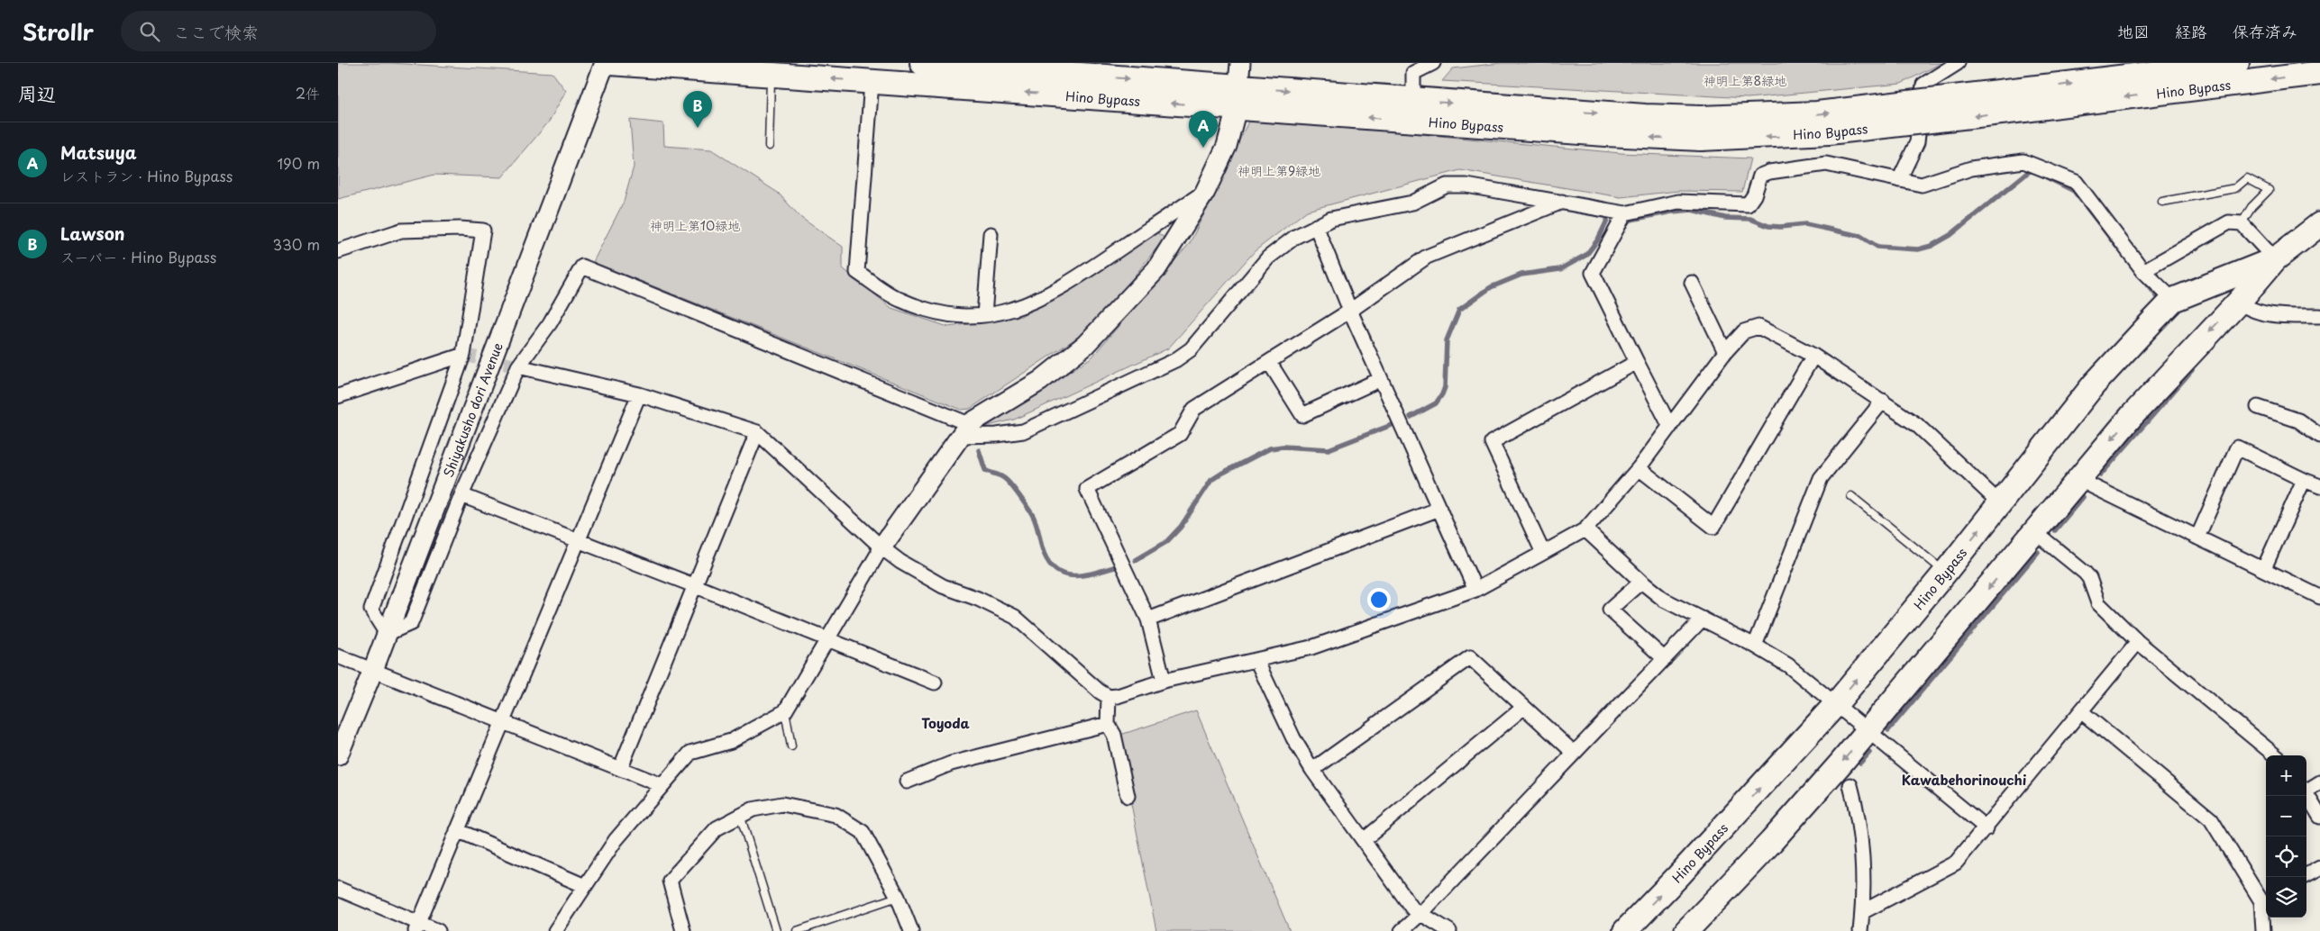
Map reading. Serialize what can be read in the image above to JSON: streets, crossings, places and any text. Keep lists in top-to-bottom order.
{
  "streets": {
    "highway": ["Hino Bypass"],
    "street": ["Shiyakusho dori Avenue"]
  },
  "districts": ["Toyoda", "Kawabehorinouchi"],
  "parks": ["神明上第8緑地", "神明上第9緑地", "神明上第10緑地"],
  "page": {
    "header": "Strollr",
    "search": "ここで検索",
    "nav": ["地図", "経路", "保存済み"],
    "heading": ["周辺", "2件"],
    "pins": ["B", "A"],
    "list": [
      {
        "mark": "A",
        "name": "Matsuya",
        "note": "レストラン · Hino Bypass",
        "value": "190 m"
      },
      {
        "mark": "B",
        "name": "Lawson",
        "note": "スーパー · Hino Bypass",
        "value": "330 m"
      }
    ],
    "map_buttons": ["+", "−"]
  }
}
